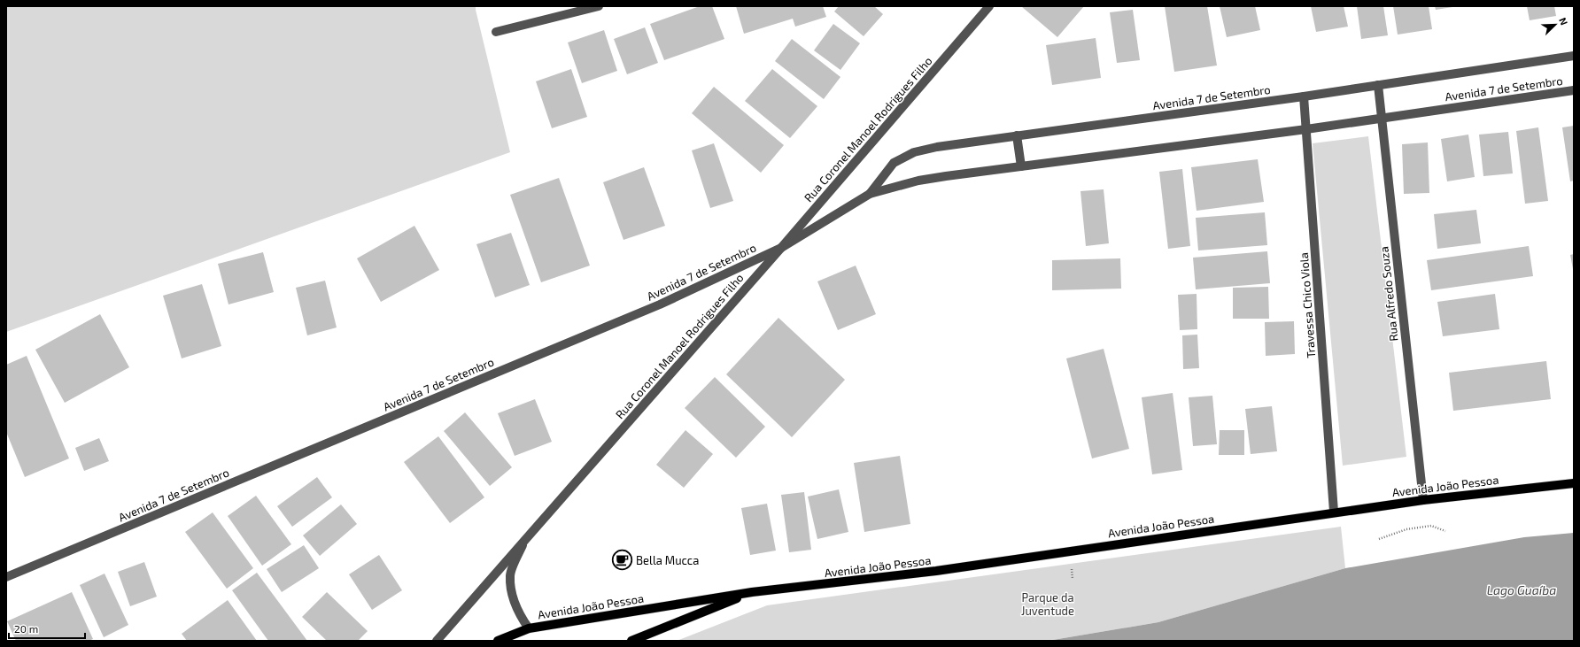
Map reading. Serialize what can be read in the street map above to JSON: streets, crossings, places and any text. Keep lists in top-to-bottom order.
{
  "streets": {
    "main road": ["Avenida João Pessoa"],
    "street": [
      "Avenida 7 de Setembro",
      "Rua Coronel Manoel Rodrigues Filho",
      "Rua Alfredo Souza",
      "Travessa Chico Viola"
    ]
  },
  "crossings": [
    ["Avenida 7 de Setembro", "Rua Coronel Manoel Rodrigues Filho"],
    ["Avenida 7 de Setembro", "Rua Alfredo Souza"],
    ["Avenida 7 de Setembro", "Travessa Chico Viola"],
    ["Rua Coronel Manoel Rodrigues Filho", "Avenida João Pessoa"],
    ["Rua Alfredo Souza", "Avenida João Pessoa"],
    ["Travessa Chico Viola", "Avenida João Pessoa"]
  ],
  "water": ["Lago Guaíba"],
  "parks": ["Parque da Juventude"],
  "places": {
    "cafe": ["Bella Mucca"]
  },
  "scale_bar": "20 m",
  "north": "top right"
}
